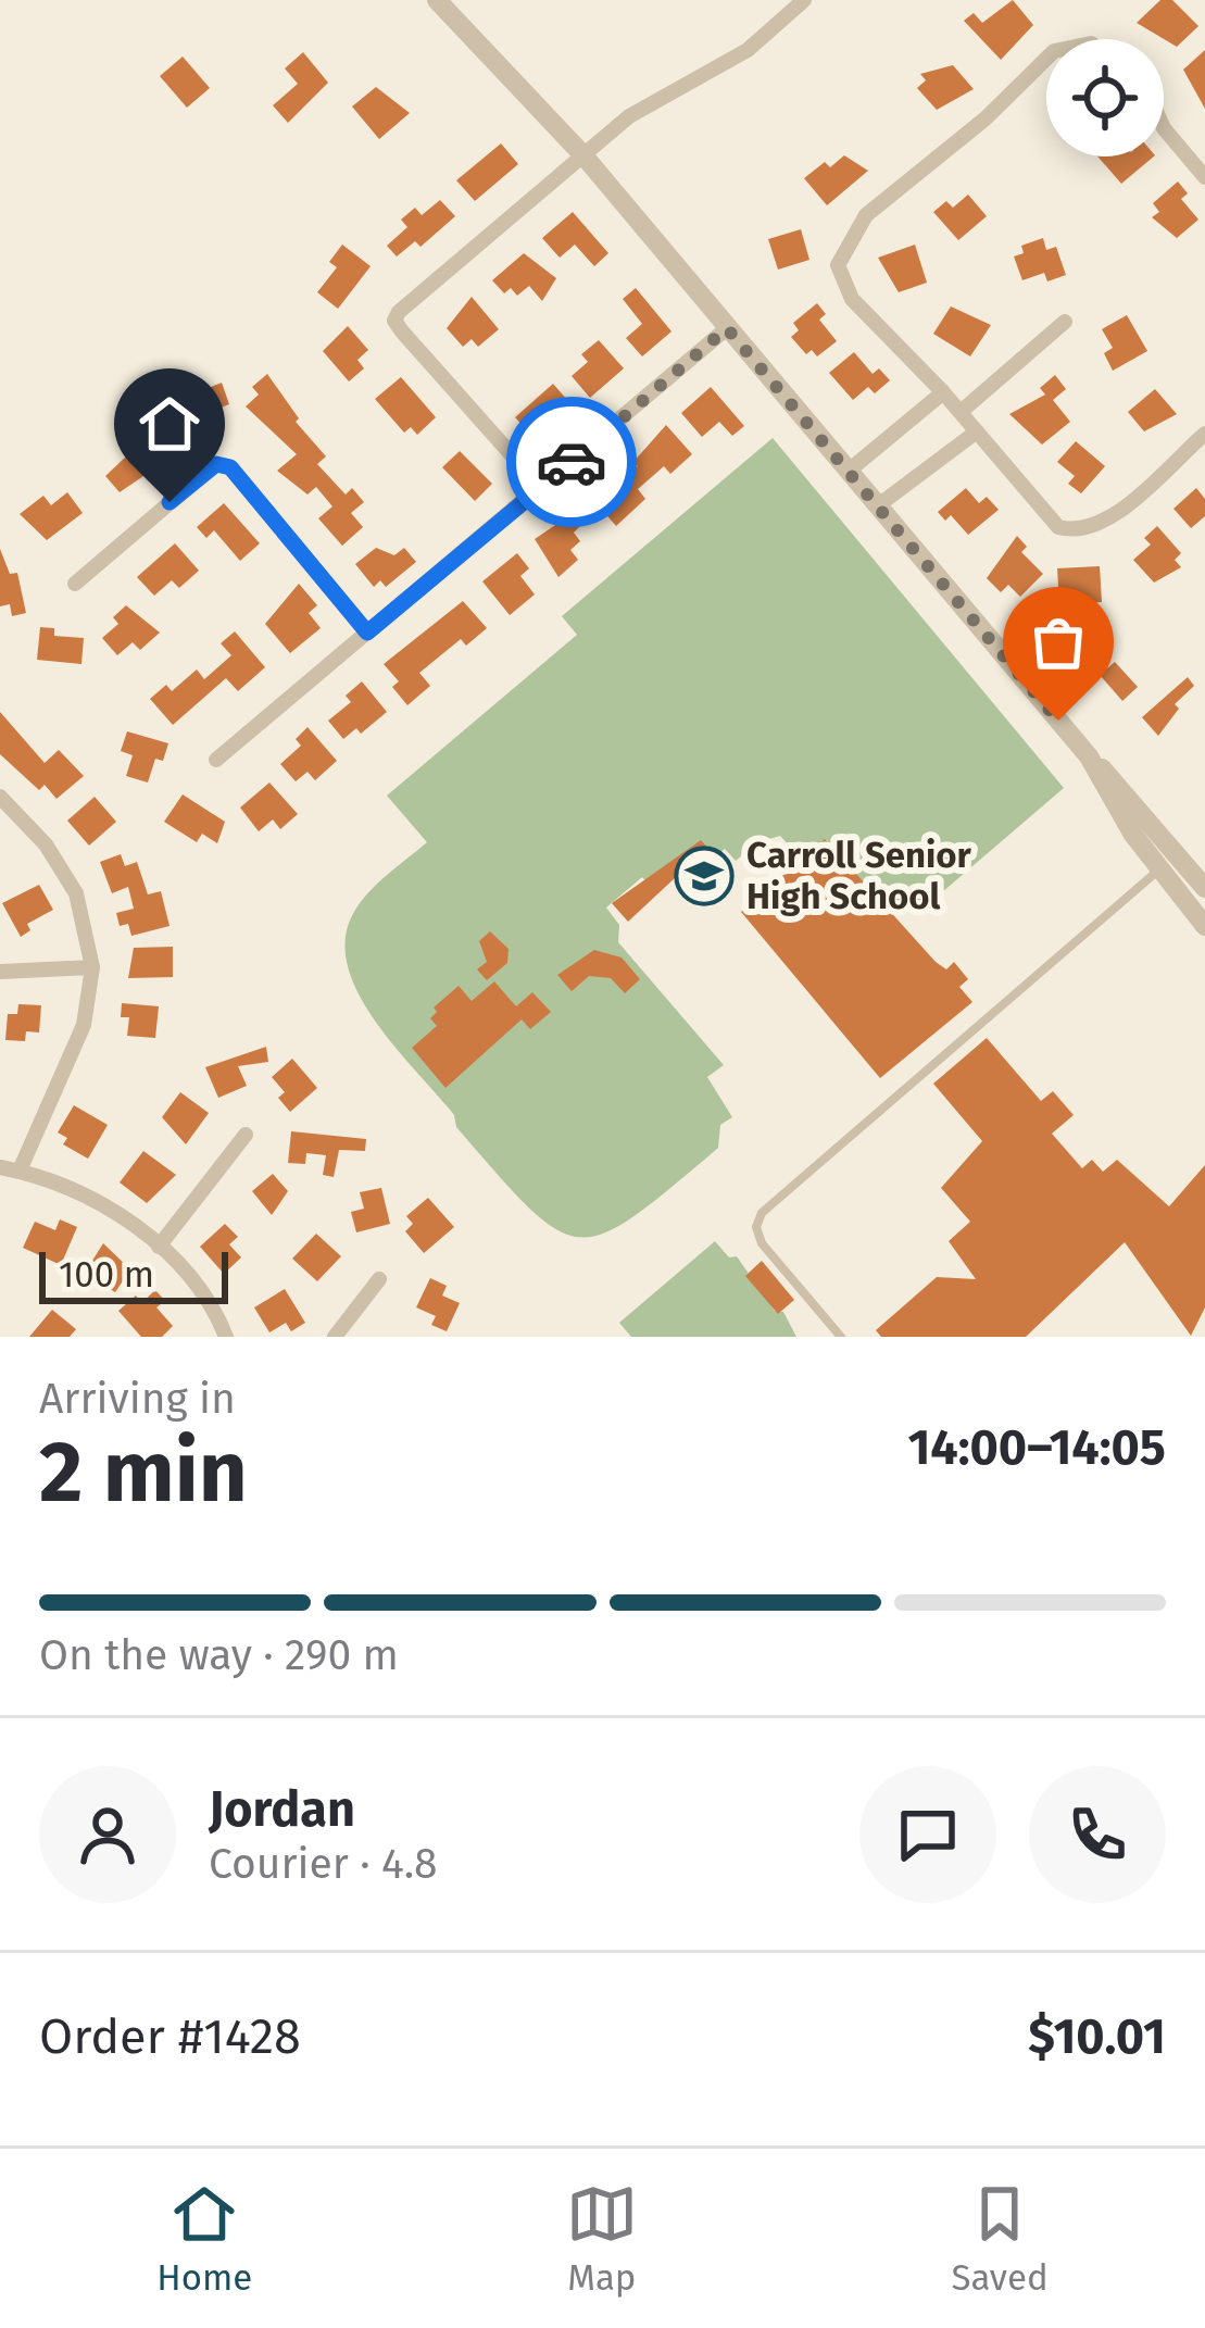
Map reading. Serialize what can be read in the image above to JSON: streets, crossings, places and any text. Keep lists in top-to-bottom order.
{
  "places": {
    "school or university": ["Carroll Senior High School"]
  },
  "scale_bar": "100 m",
  "page": {
    "scale": "100 m",
    "heading": ["2 min", "Arriving in", "14:00–14:05"],
    "panel": [
      "Jordan",
      "Courier · 4.8",
      "Order #1428",
      "$10.01"
    ],
    "bar": "On the way · 290 m",
    "tabs": ["Home", "Map", "Saved"]
  }
}
